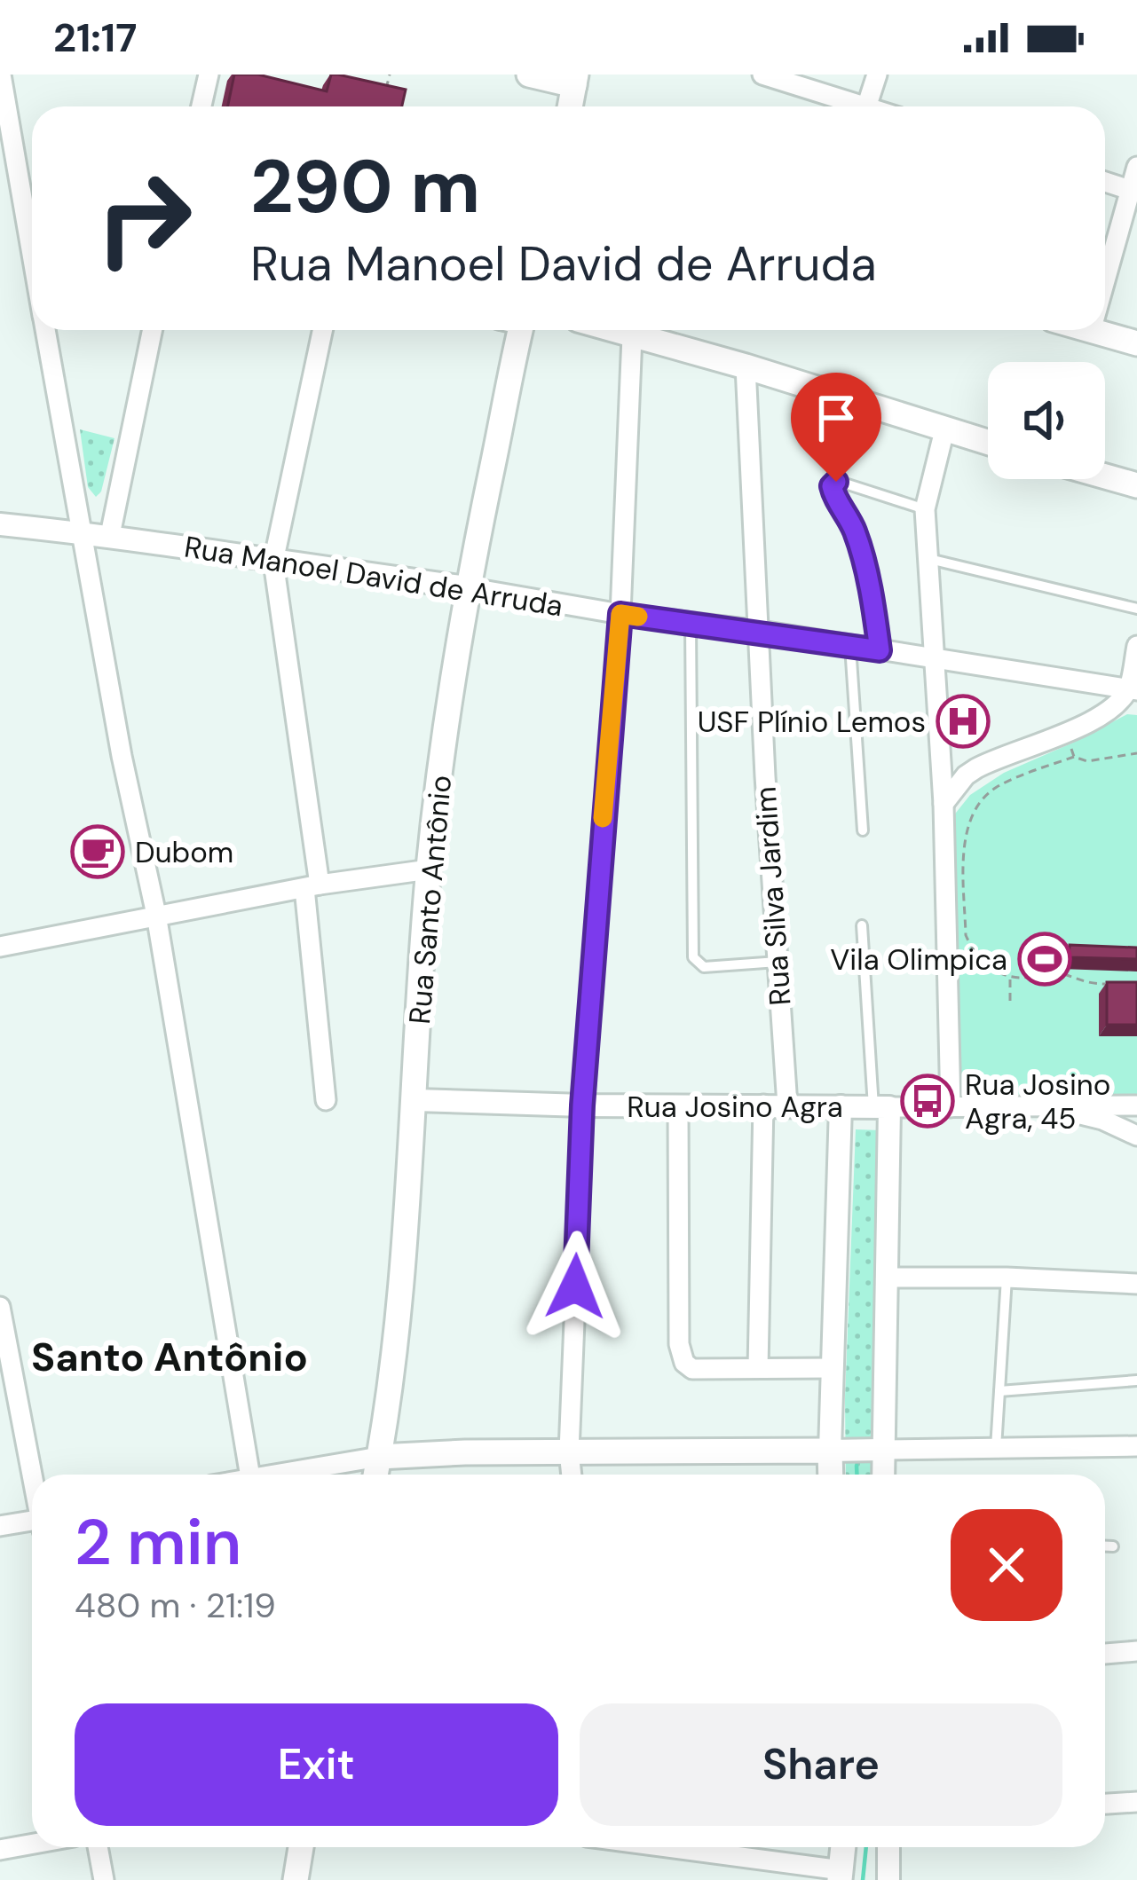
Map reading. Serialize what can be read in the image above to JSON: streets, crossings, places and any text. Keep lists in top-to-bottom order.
{
  "streets": {
    "main road": ["Rua Santo Antônio"],
    "street": ["Rua Manoel David de Arruda", "Rua Silva Jardim", "Rua Josino Agra"]
  },
  "crossings": [
    ["Rua Manoel David de Arruda", "Rua Silva Jardim"],
    ["Rua Manoel David de Arruda", "Rua Santo Antônio"],
    ["Rua Silva Jardim", "Rua Josino Agra"],
    ["Rua Santo Antônio", "Rua Josino Agra"]
  ],
  "districts": ["Santo Antônio"],
  "places": {
    "hospital": ["USF Plínio Lemos"],
    "cafe": ["Dubom"],
    "sports": ["Vila Olimpica"],
    "bus stop": ["Rua Josino Agra, 45"]
  },
  "page": {
    "status": "21:17",
    "turn": ["290 m", "Rua Manoel David de Arruda"],
    "heading": ["2 min", "480 m · 21:19"],
    "buttons": ["Exit", "Share"]
  }
}
